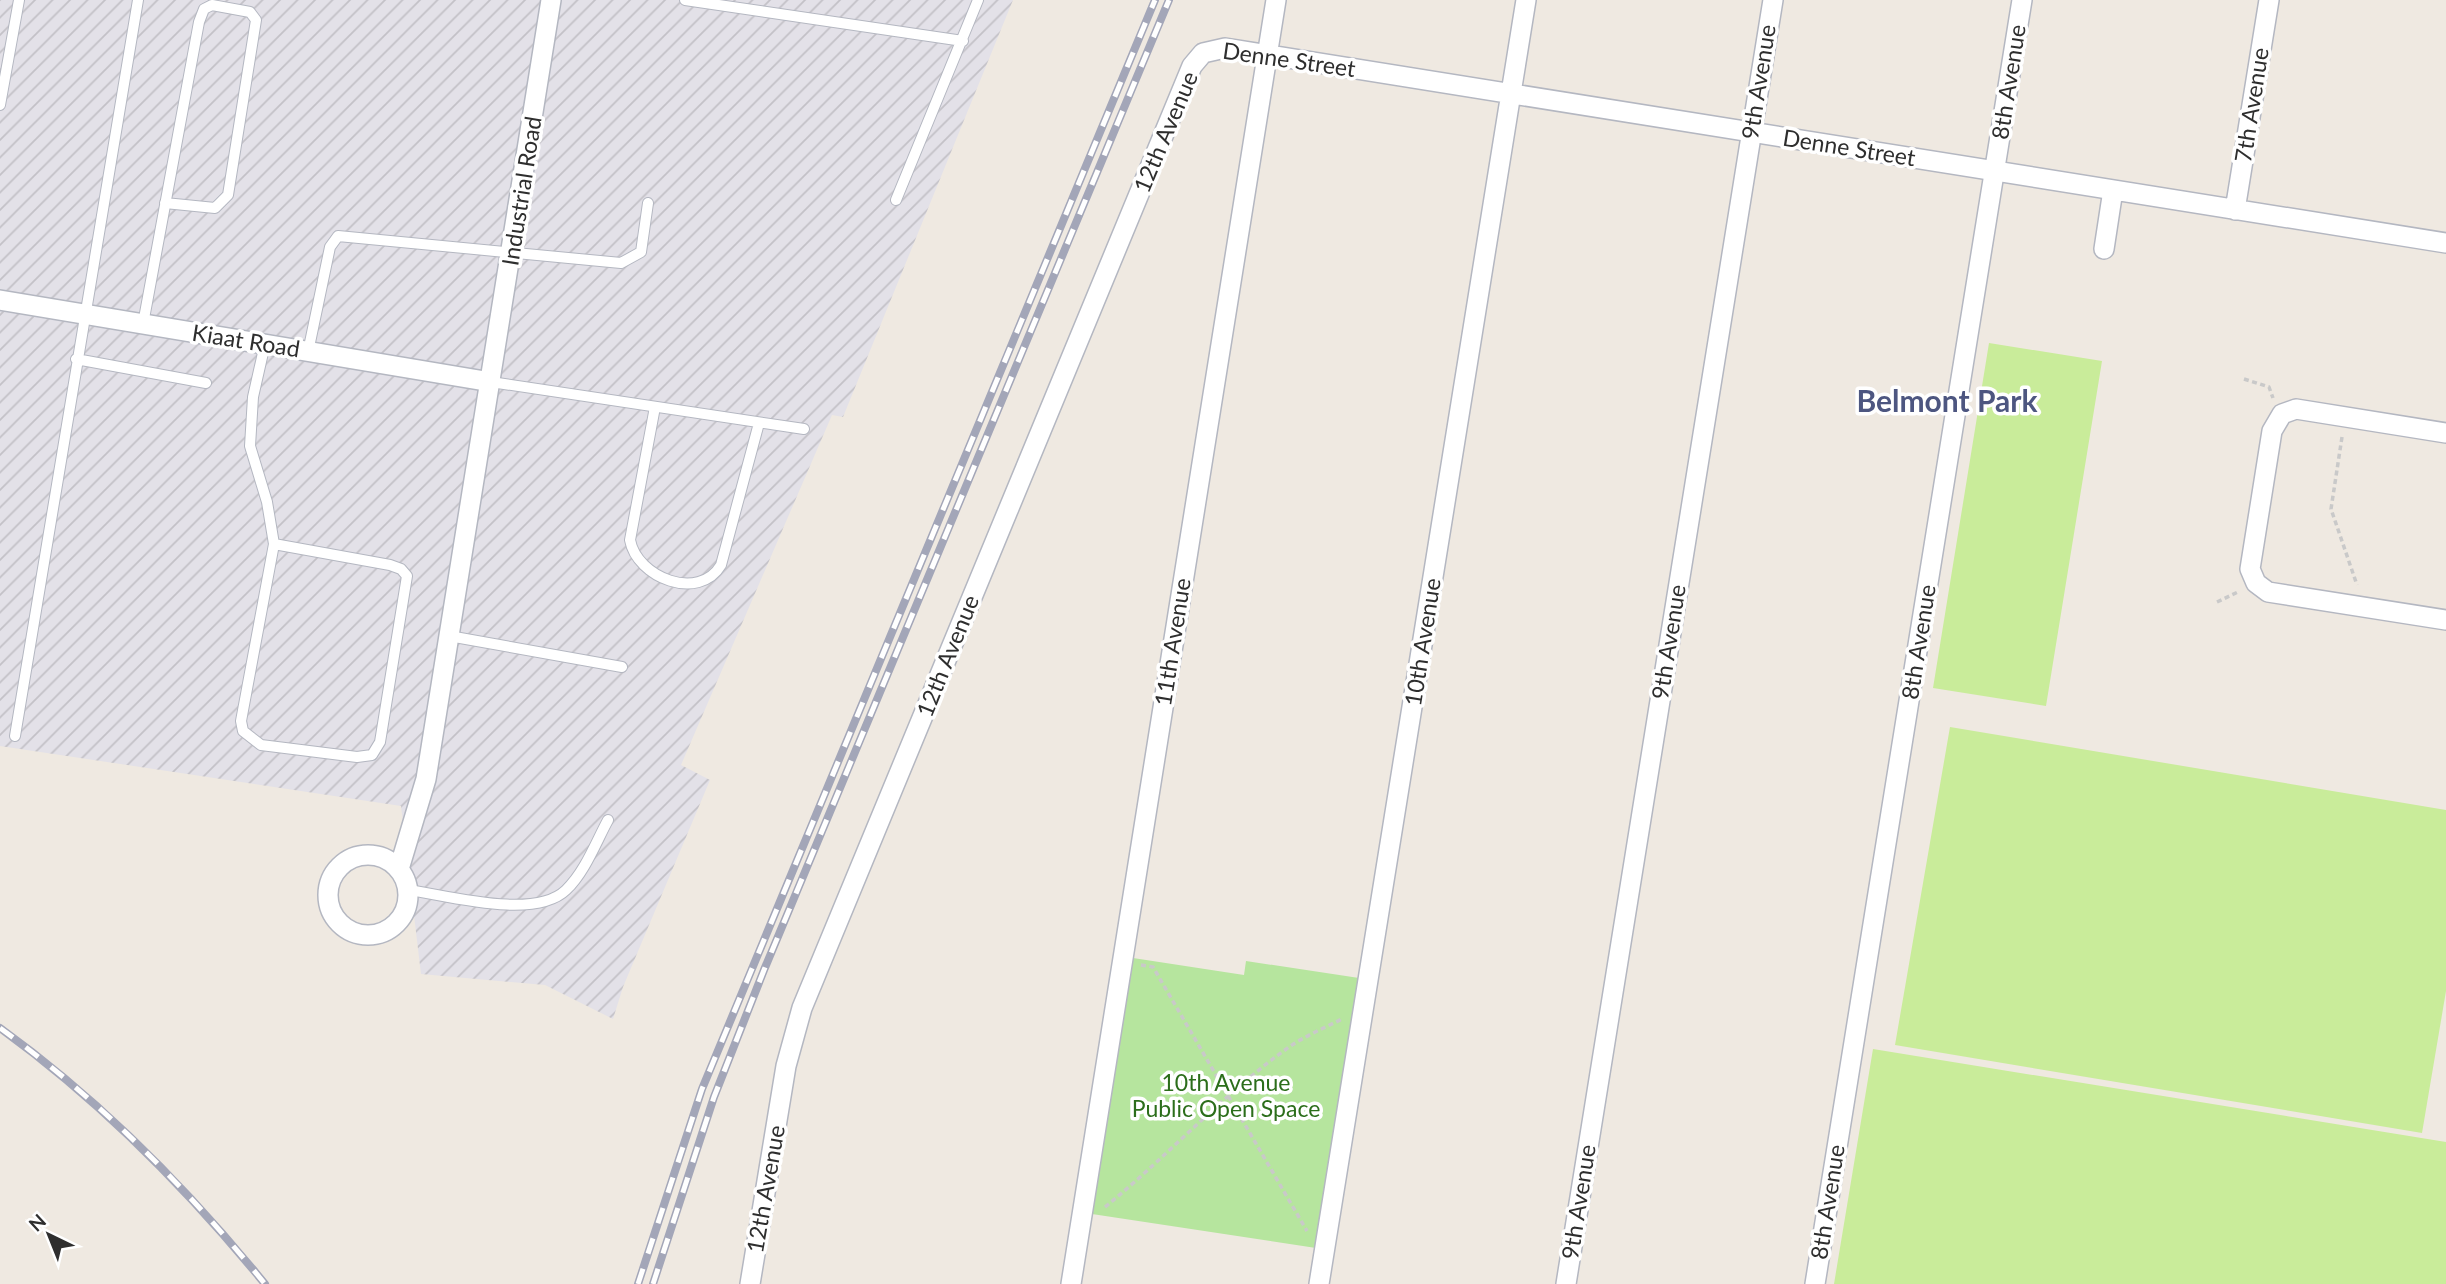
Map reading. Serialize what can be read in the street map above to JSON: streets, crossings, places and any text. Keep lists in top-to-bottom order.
{
  "streets": {
    "street": [
      "Denne Street",
      "9th Avenue",
      "8th Avenue",
      "7th Avenue",
      "12th Avenue",
      "Industrial Road",
      "Kiaat Road",
      "11th Avenue",
      "10th Avenue"
    ]
  },
  "crossings": [
    ["Denne Street", "9th Avenue"],
    ["Denne Street", "8th Avenue"],
    ["Denne Street", "7th Avenue"],
    ["Denne Street", "12th Avenue"],
    ["Denne Street", "11th Avenue"],
    ["Denne Street", "10th Avenue"],
    ["Industrial Road", "Kiaat Road"]
  ],
  "districts": ["Belmont Park"],
  "parks": ["10th Avenue Public Open Space"],
  "north": "top left"
}
